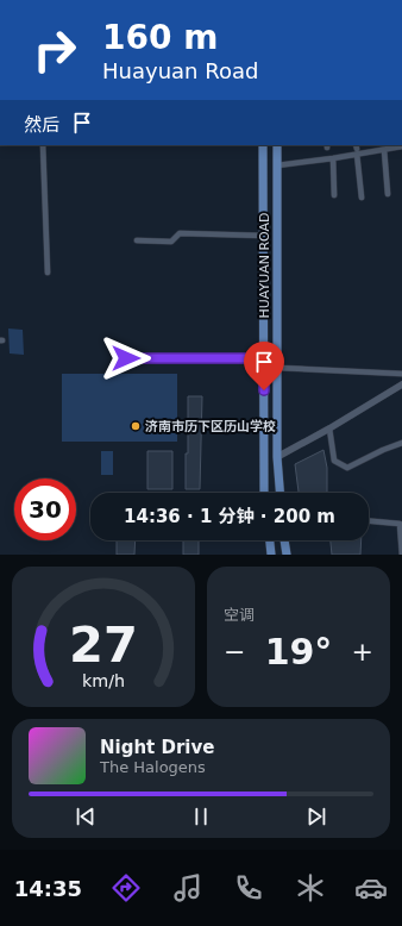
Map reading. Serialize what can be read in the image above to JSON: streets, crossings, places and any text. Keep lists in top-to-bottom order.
{
  "streets": {
    "main road": ["HUAYUAN ROAD"]
  },
  "places": ["济南市历下区历山学校"],
  "page": {
    "turn": ["160 m", "Huayuan Road"],
    "then": "然后",
    "limit": "30",
    "trip": "14:36 · 1 分钟 · 200 m",
    "tile": "空调",
    "heat": ["−", "19°", "+"],
    "song": ["Night Drive", "The Halogens"],
    "tabs": "14:35",
    "gauge": ["27", "km/h"]
  }
}
